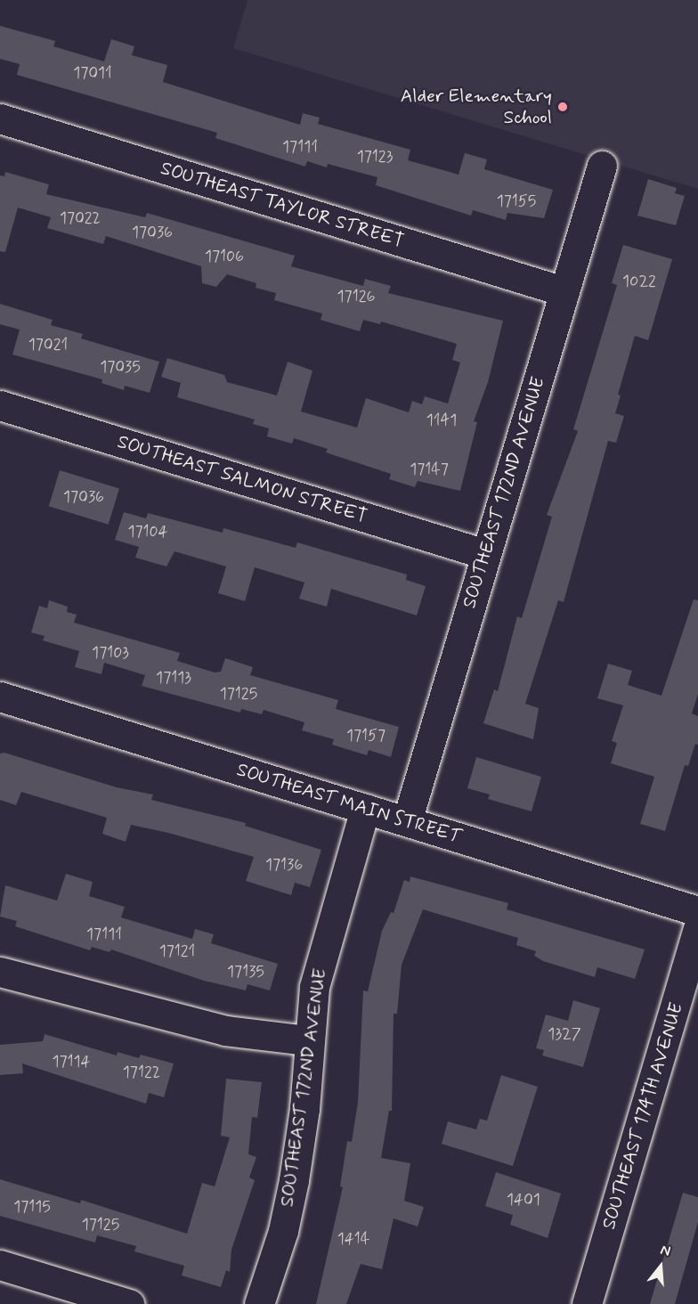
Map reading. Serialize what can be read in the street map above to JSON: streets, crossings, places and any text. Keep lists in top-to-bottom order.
{
  "streets": {
    "street": [
      "SOUTHEAST TAYLOR STREET",
      "SOUTHEAST SALMON STREET",
      "SOUTHEAST 172ND AVENUE",
      "SOUTHEAST MAIN STREET",
      "SOUTHEAST 174TH AVENUE"
    ]
  },
  "crossings": [
    ["SOUTHEAST TAYLOR STREET", "SOUTHEAST 172ND AVENUE"],
    ["SOUTHEAST SALMON STREET", "SOUTHEAST 172ND AVENUE"],
    ["SOUTHEAST 172ND AVENUE", "SOUTHEAST MAIN STREET"]
  ],
  "places": ["Alder Elementary School"],
  "house_numbers": [
    "17011",
    "17111",
    "17123",
    "17155",
    "17022",
    "17036",
    "17106",
    "1022",
    "17126",
    "17021",
    "17035",
    "1141",
    "17147",
    "17036",
    "17104",
    "17103",
    "17113",
    "17125",
    "17157",
    "17136",
    "17111",
    "17121",
    "17135",
    "1327",
    "17114",
    "17122",
    "1401",
    "17115",
    "17125",
    "1414"
  ],
  "north": "top"
}
